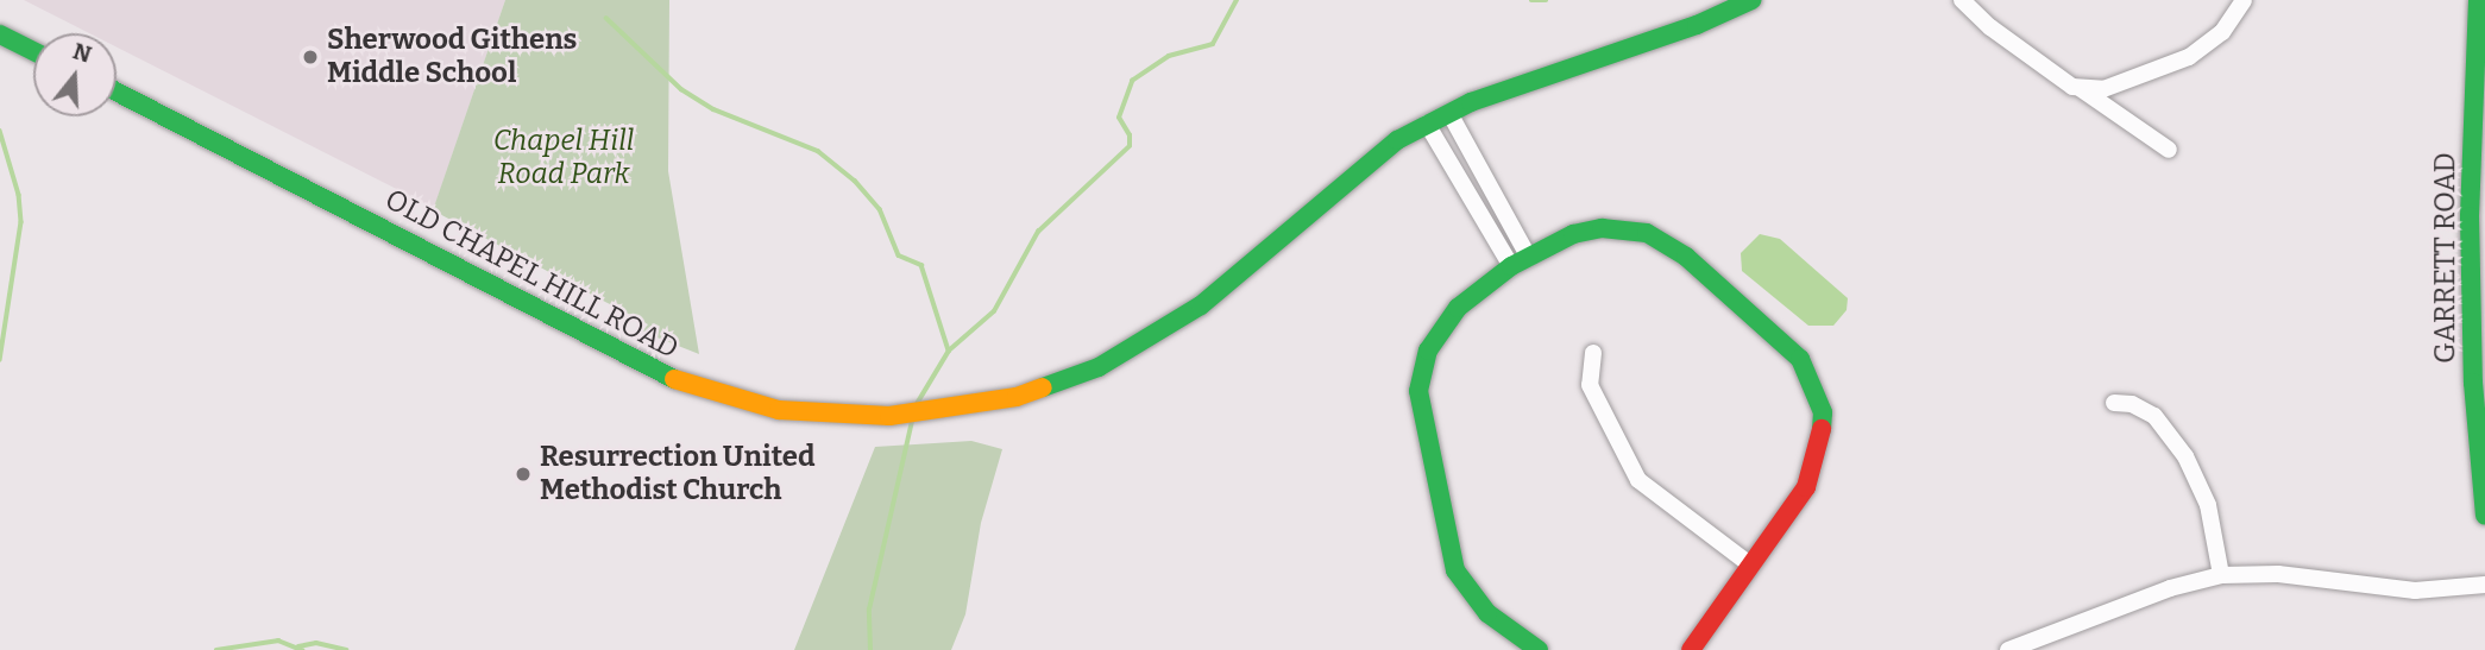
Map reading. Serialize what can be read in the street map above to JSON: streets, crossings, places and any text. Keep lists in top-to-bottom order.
{
  "streets": {
    "main road": ["GARRETT ROAD", "OLD CHAPEL HILL ROAD"]
  },
  "parks": ["Chapel Hill Road Park"],
  "places": ["Sherwood Githens Middle School", "Resurrection United Methodist Church"],
  "north": "top"
}
